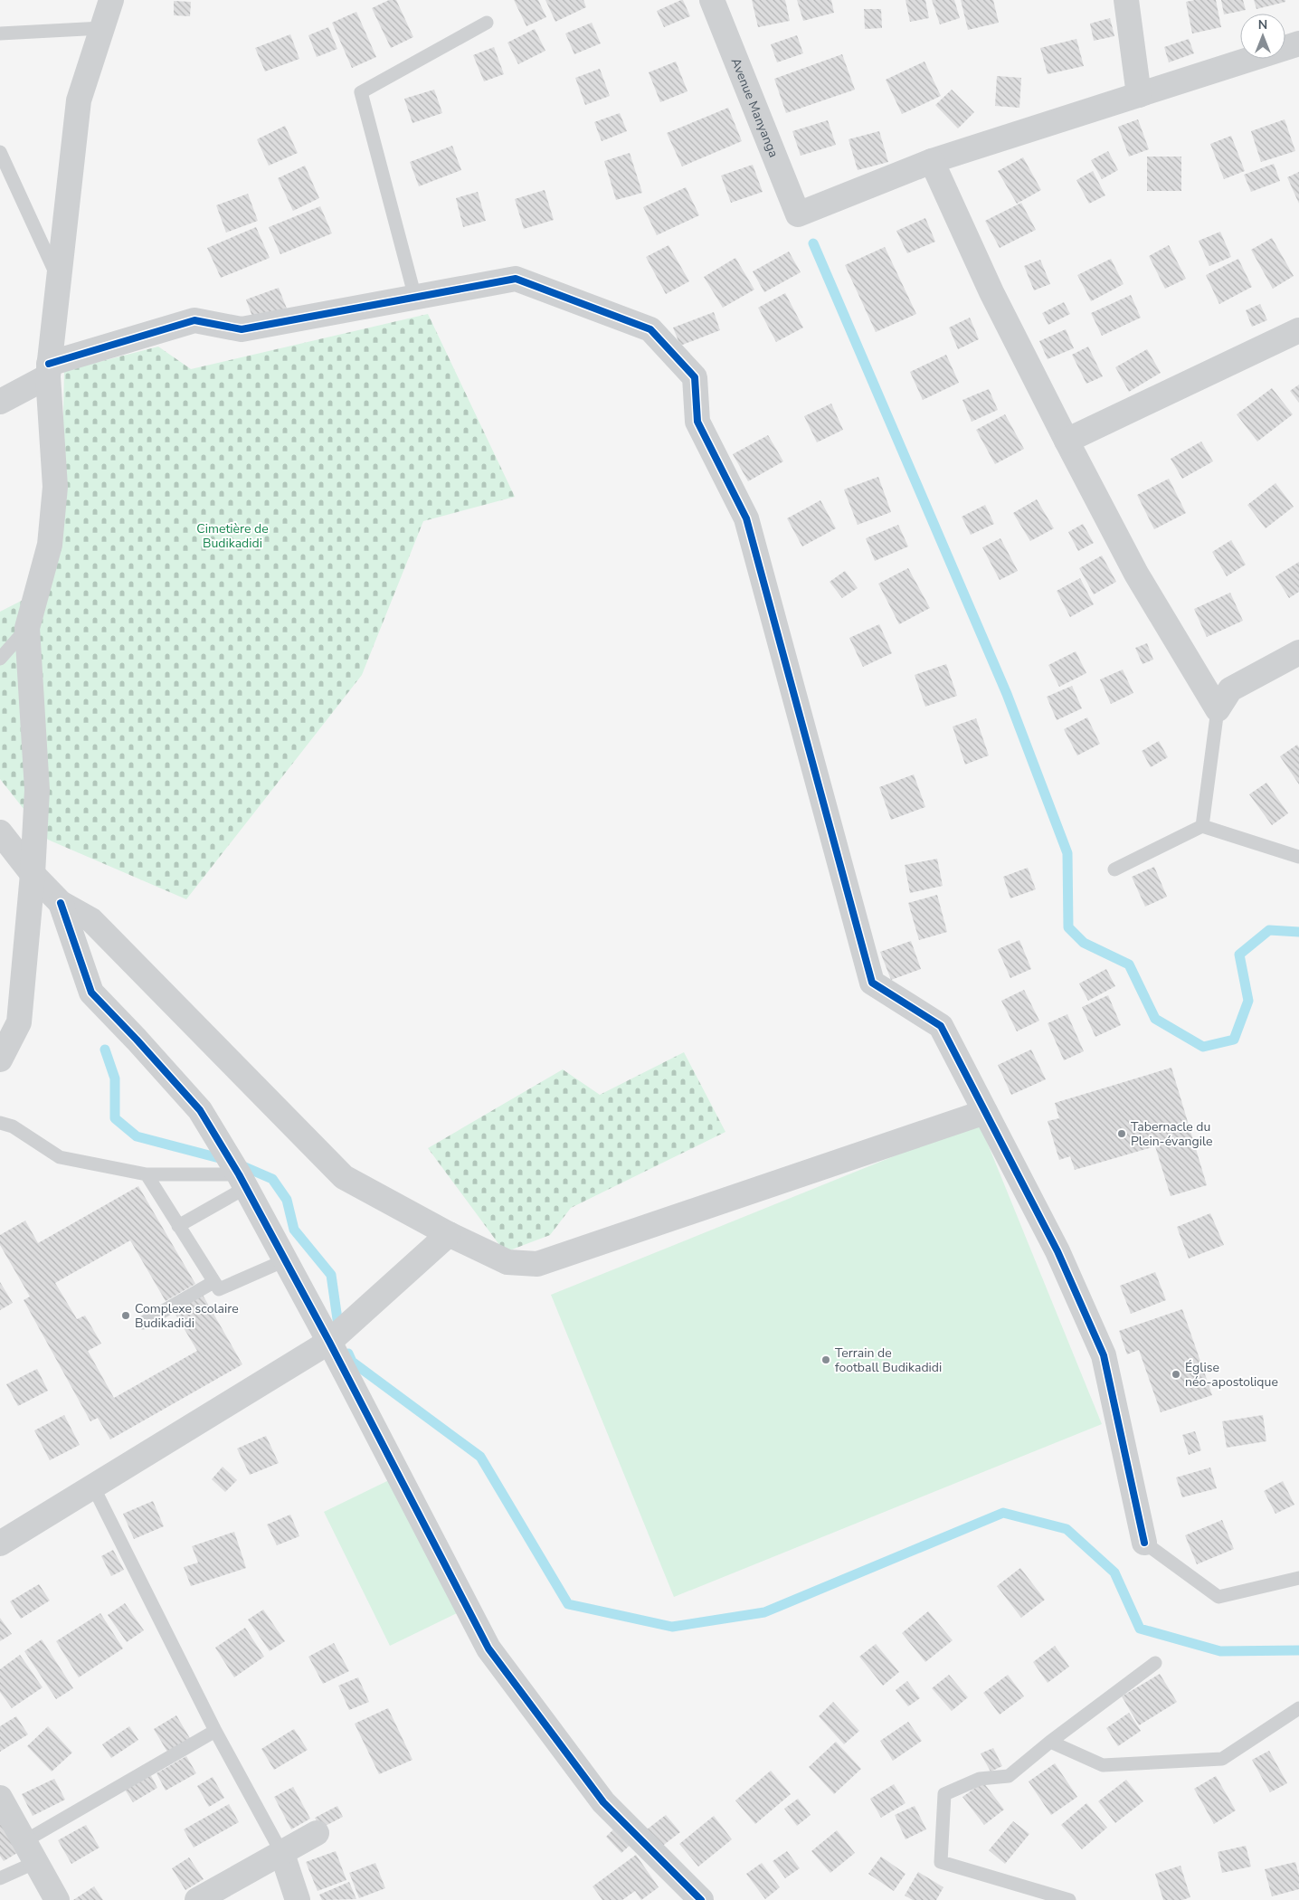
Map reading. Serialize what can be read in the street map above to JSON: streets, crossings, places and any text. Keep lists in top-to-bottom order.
{
  "streets": {
    "street": ["Avenue Manyanga"]
  },
  "parks": ["Cimetière de Budikadidi"],
  "places": [
    "Tabernacle du Plein-évangile",
    "Complexe scolaire Budikadidi",
    "Terrain de football Budikadidi",
    "Église néo-apostolique"
  ],
  "north": "top"
}
